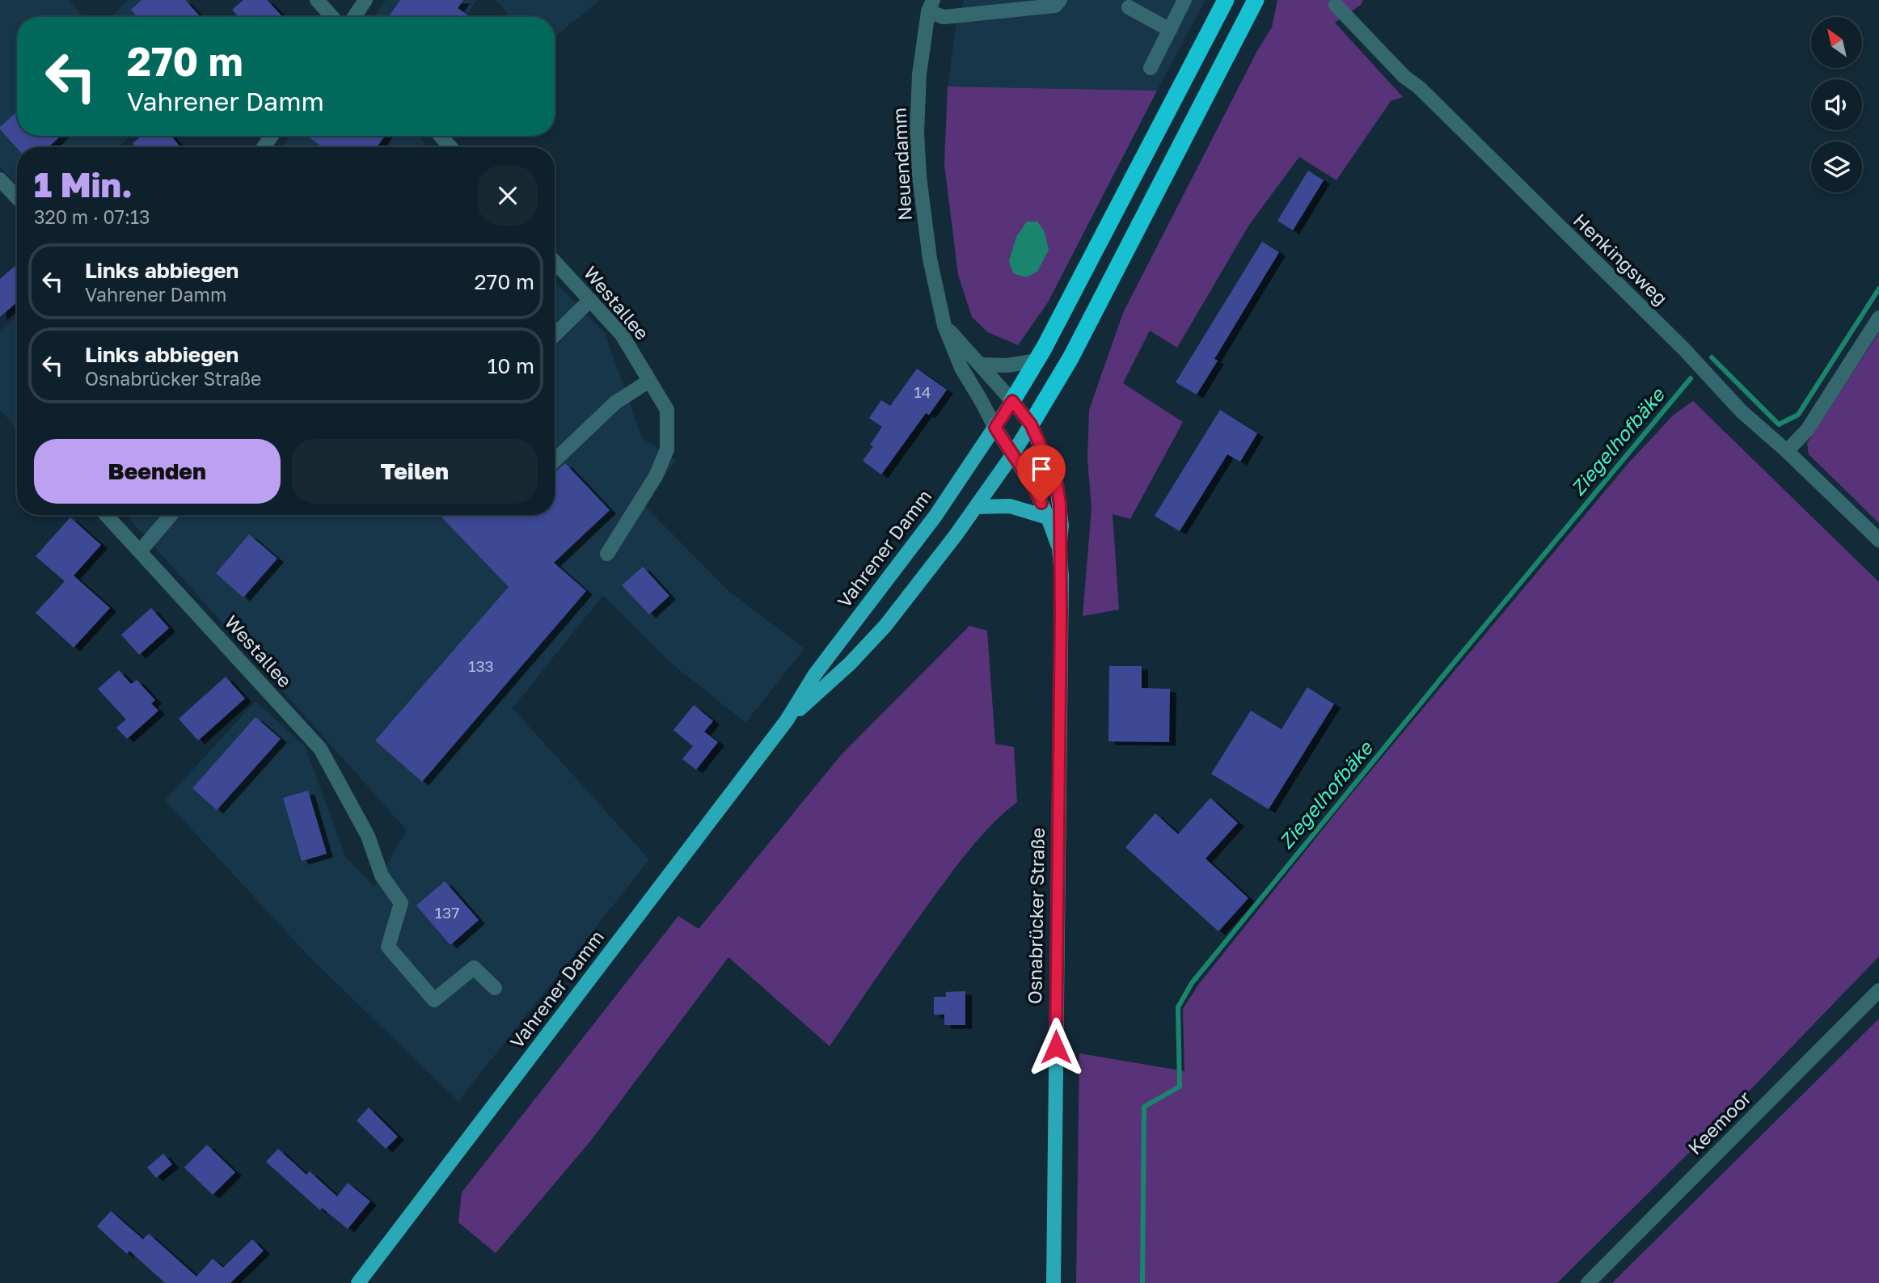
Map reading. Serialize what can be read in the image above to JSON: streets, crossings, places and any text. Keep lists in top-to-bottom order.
{
  "streets": {
    "main road": ["Vahrener Damm", "Osnabrücker Straße"],
    "street": [
      "Neuendamm",
      "Henkingsweg",
      "Westallee",
      "Keemoor"
    ]
  },
  "crossings": [
    ["Neuendamm", "Vahrener Damm"],
    ["Neuendamm", "Osnabrücker Straße"],
    ["Vahrener Damm", "Osnabrücker Straße"]
  ],
  "water": ["Ziegelhofbäke"],
  "house_numbers": ["14", "133", "137"],
  "north": "top left",
  "page": {
    "turn": ["270 m", "Vahrener Damm"],
    "heading": ["1 Min.", "320 m · 07:13"],
    "list": [
      {
        "name": "Links abbiegen",
        "note": "Vahrener Damm",
        "value": "270 m"
      },
      {
        "name": "Links abbiegen",
        "note": "Osnabrücker Straße",
        "value": "10 m"
      }
    ],
    "buttons": ["Beenden", "Teilen"]
  }
}
